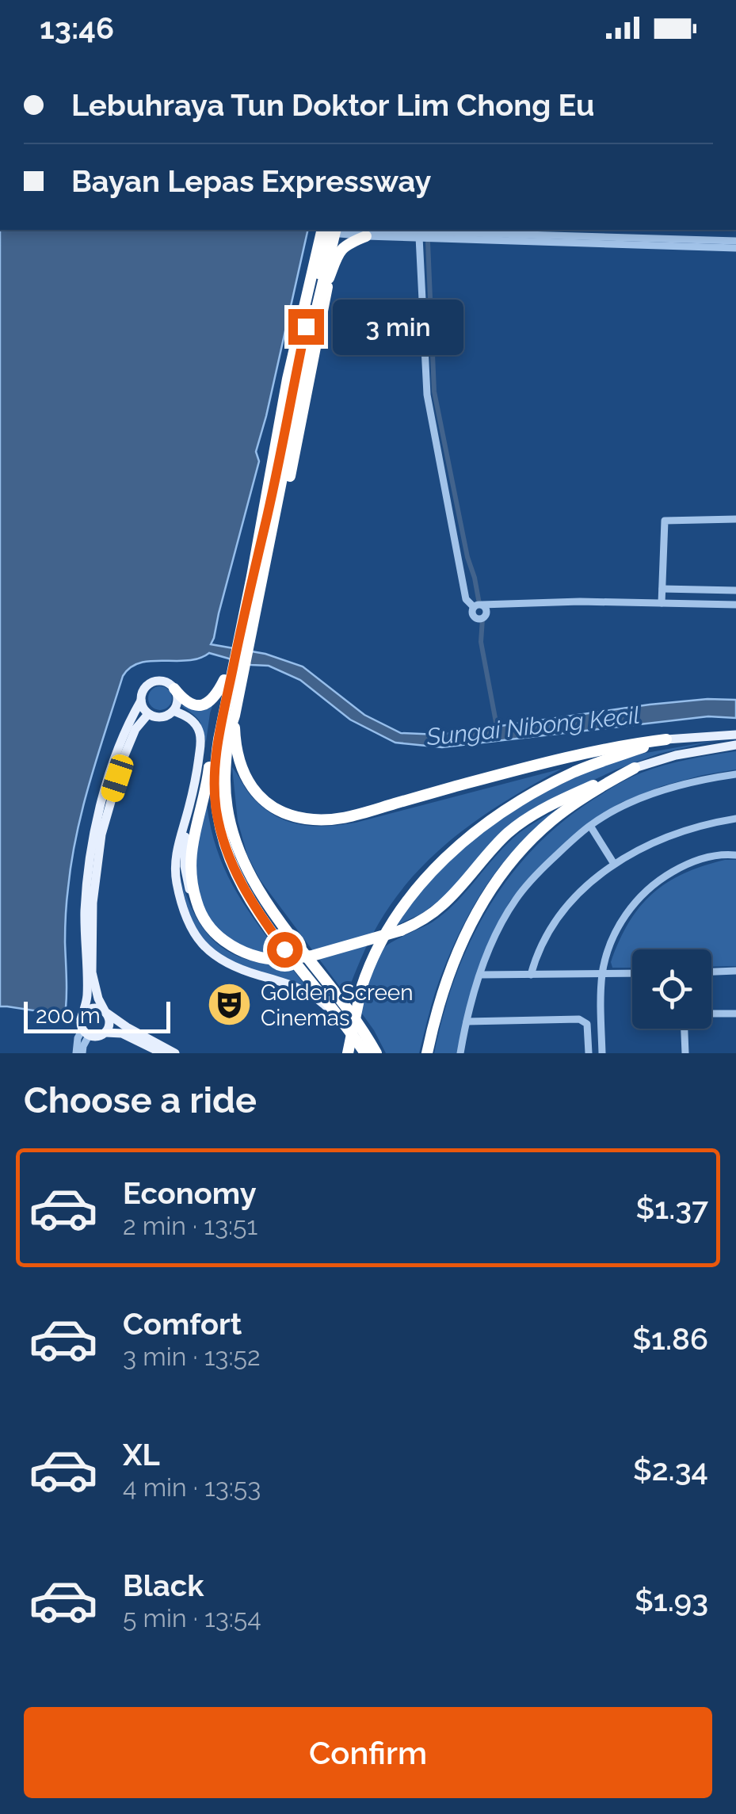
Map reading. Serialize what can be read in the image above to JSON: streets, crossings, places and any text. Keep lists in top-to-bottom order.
{
  "water": ["Sungai Nibong Kecil"],
  "places": {
    "theatre": ["Golden Screen Cinemas"]
  },
  "scale_bar": "200 m",
  "page": {
    "status": "13:46",
    "banner": ["Lebuhraya Tun Doktor Lim Chong Eu", "Bayan Lepas Expressway"],
    "bubble": "3 min",
    "scale": "200 m",
    "heading": "Choose a ride",
    "list": [
      {
        "name": "Economy",
        "note": "2 min · 13:51",
        "value": "$1.37"
      },
      {
        "name": "Comfort",
        "note": "3 min · 13:52",
        "value": "$1.86"
      },
      {
        "name": "XL",
        "note": "4 min · 13:53",
        "value": "$2.34"
      },
      {
        "name": "Black",
        "note": "5 min · 13:54",
        "value": "$1.93"
      }
    ],
    "buttons": "Confirm"
  }
}
